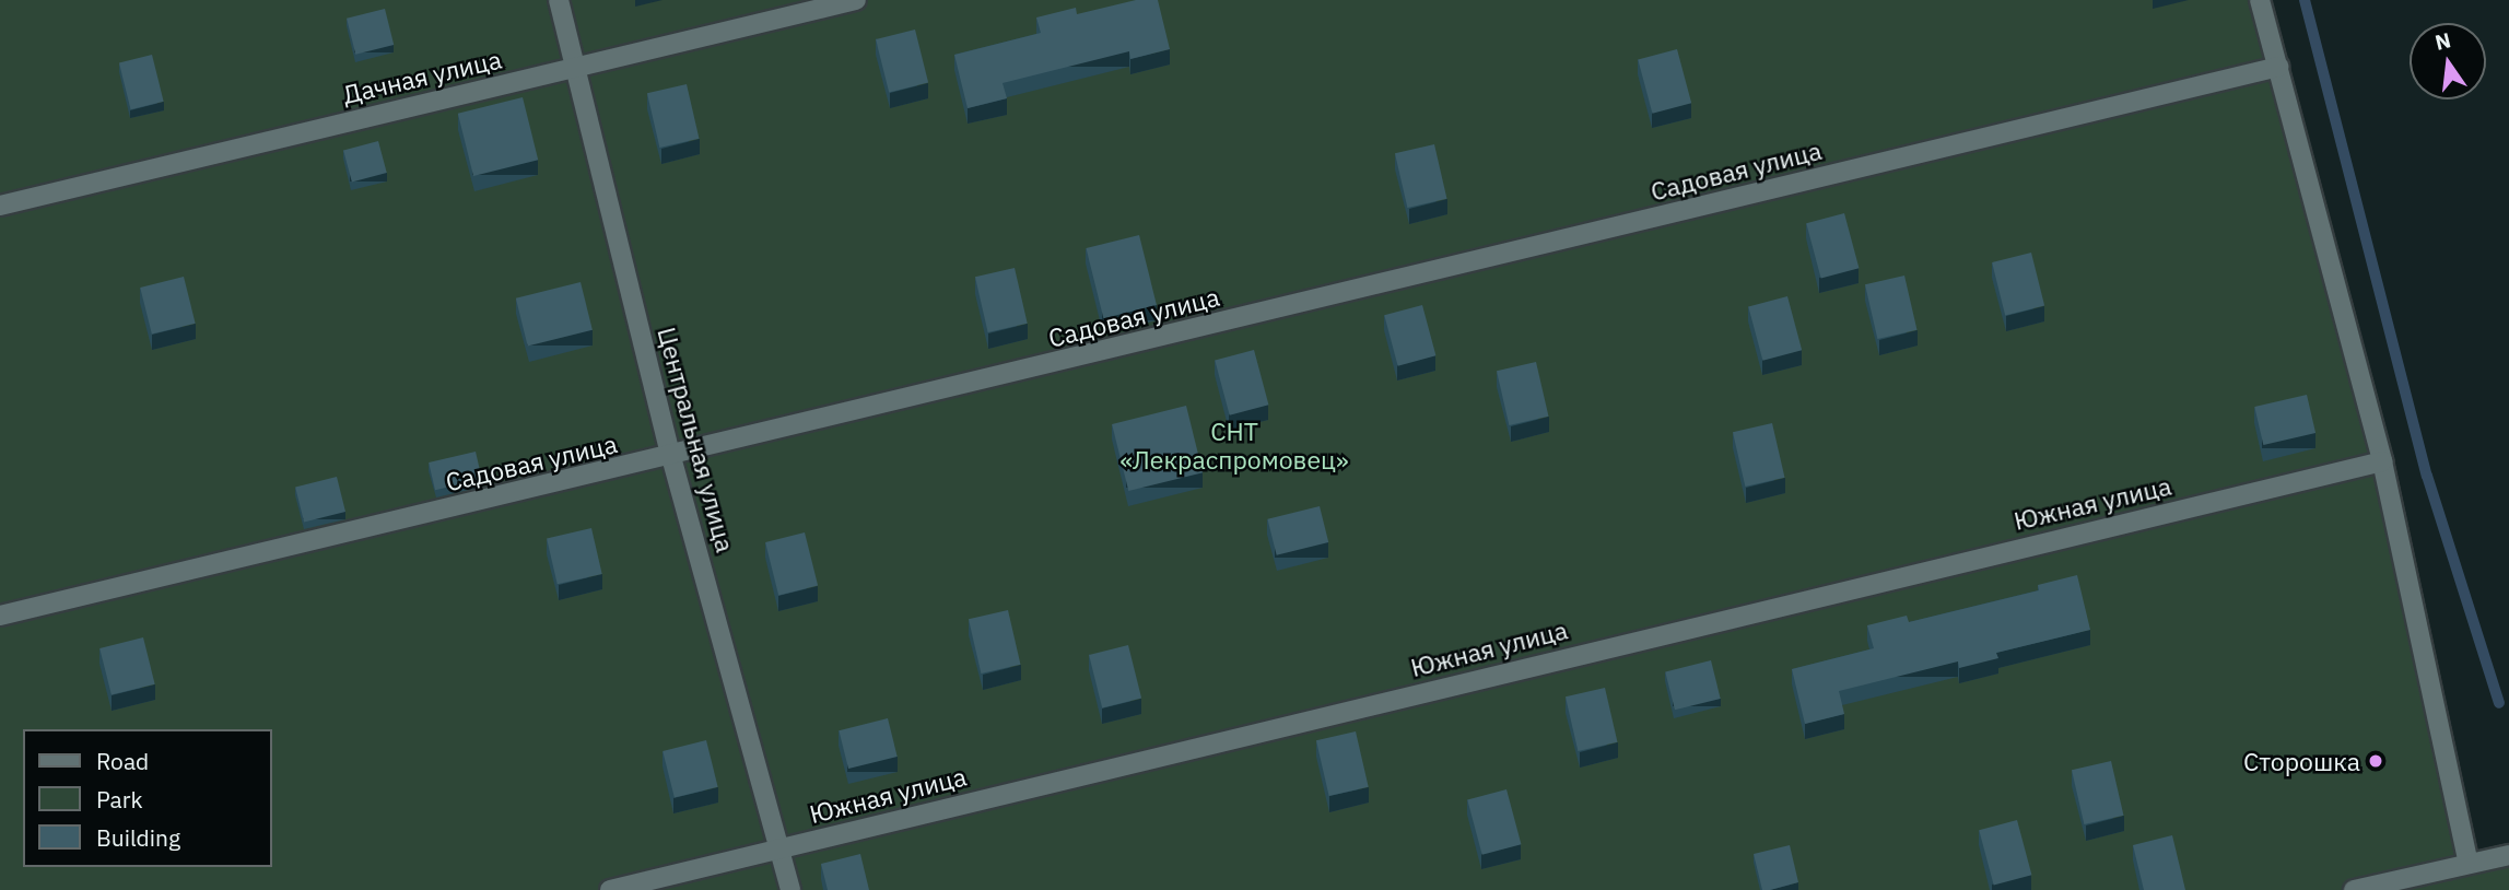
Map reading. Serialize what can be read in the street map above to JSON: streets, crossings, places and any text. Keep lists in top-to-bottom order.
{
  "streets": {
    "street": [
      "Дачная улица",
      "Садовая улица",
      "Центральная улица",
      "Южная улица"
    ]
  },
  "crossings": [
    ["Дачная улица", "Центральная улица"],
    ["Садовая улица", "Центральная улица"],
    ["Центральная улица", "Южная улица"]
  ],
  "parks": ["СНТ «Лекраспромовец»"],
  "places": ["Сторошка"],
  "legend": ["Road", "Park", "Building"],
  "north": "top"
}
